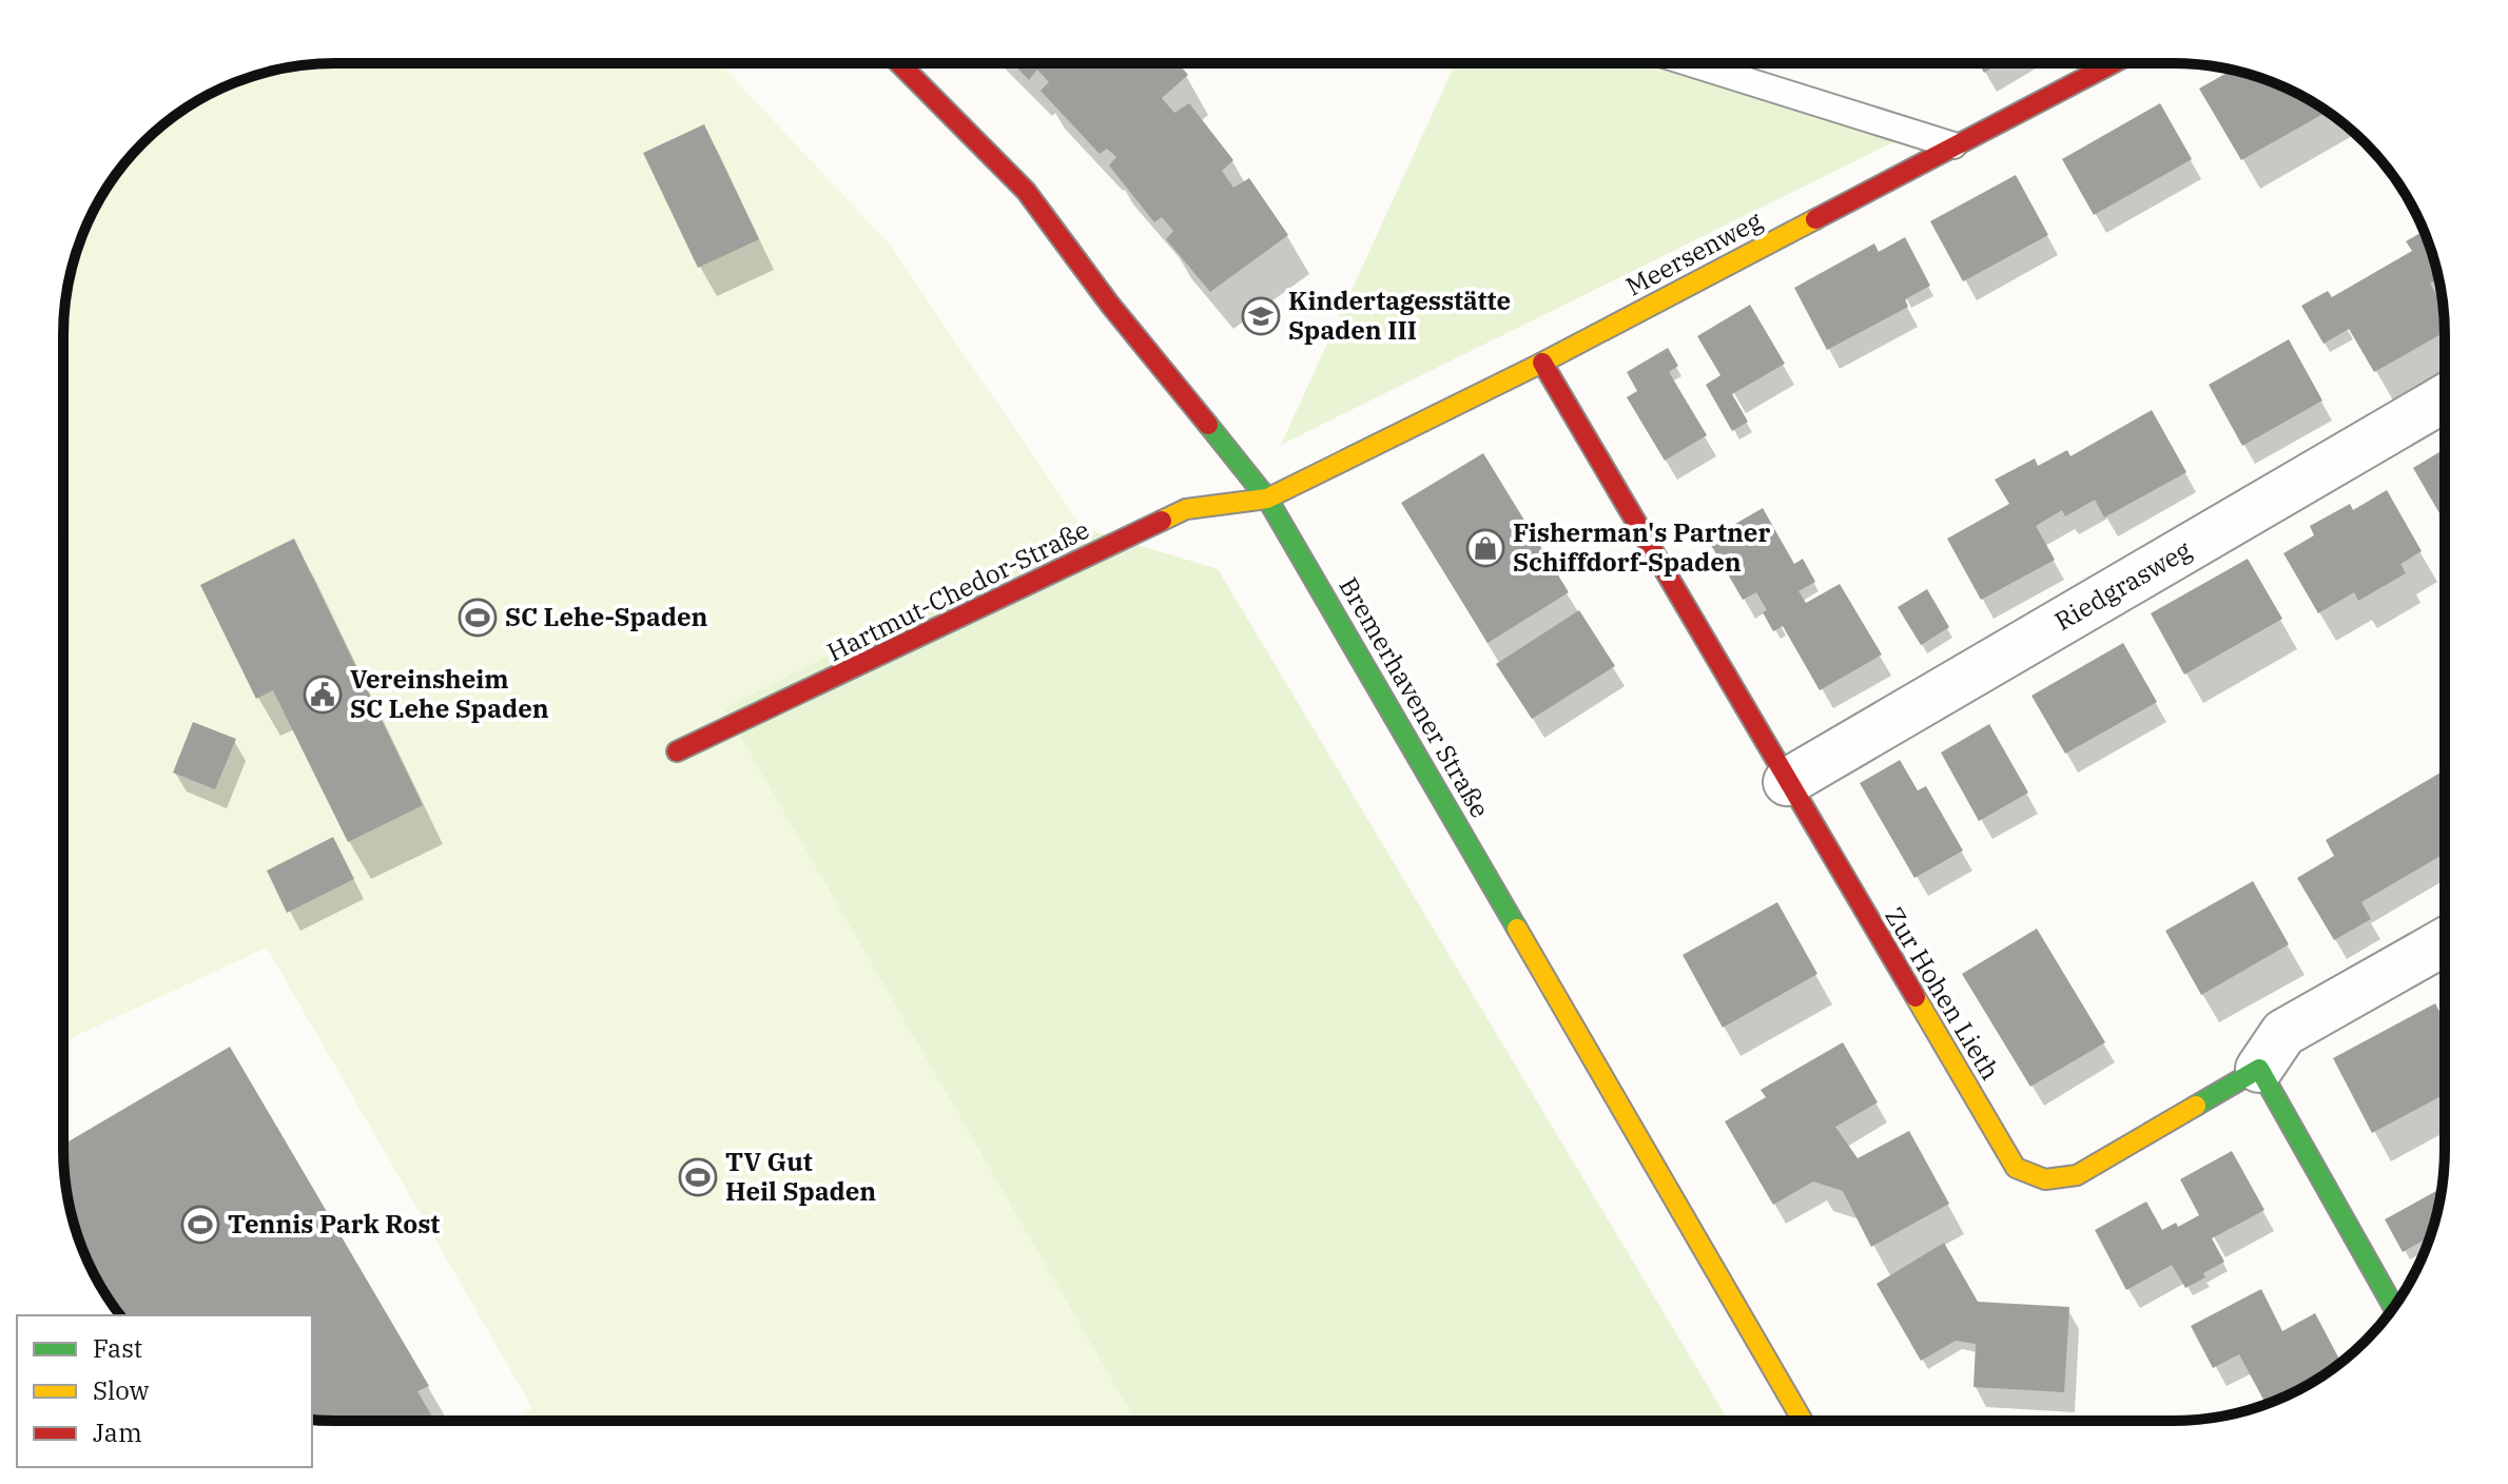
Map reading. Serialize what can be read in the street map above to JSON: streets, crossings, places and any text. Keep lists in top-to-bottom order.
{
  "streets": {
    "street": [
      "Meersenweg",
      "Riedgrasweg",
      "Hartmut-Chedor-Straße",
      "Bremerhavener Straße",
      "Zur Hohen Lieth"
    ]
  },
  "crossings": [
    ["Meersenweg", "Hartmut-Chedor-Straße"],
    ["Meersenweg", "Bremerhavener Straße"],
    ["Meersenweg", "Zur Hohen Lieth"],
    ["Riedgrasweg", "Zur Hohen Lieth"],
    ["Hartmut-Chedor-Straße", "Bremerhavener Straße"]
  ],
  "places": {
    "school or university": ["Kindertagesstätte Spaden III"],
    "shop": ["Fisherman's Partner Schiffdorf-Spaden"],
    "sports": ["SC Lehe-Spaden", "TV Gut Heil Spaden", "Tennis Park Rost"],
    "public building": ["Vereinsheim SC Lehe Spaden"]
  },
  "legend": ["Fast", "Slow", "Jam"]
}
